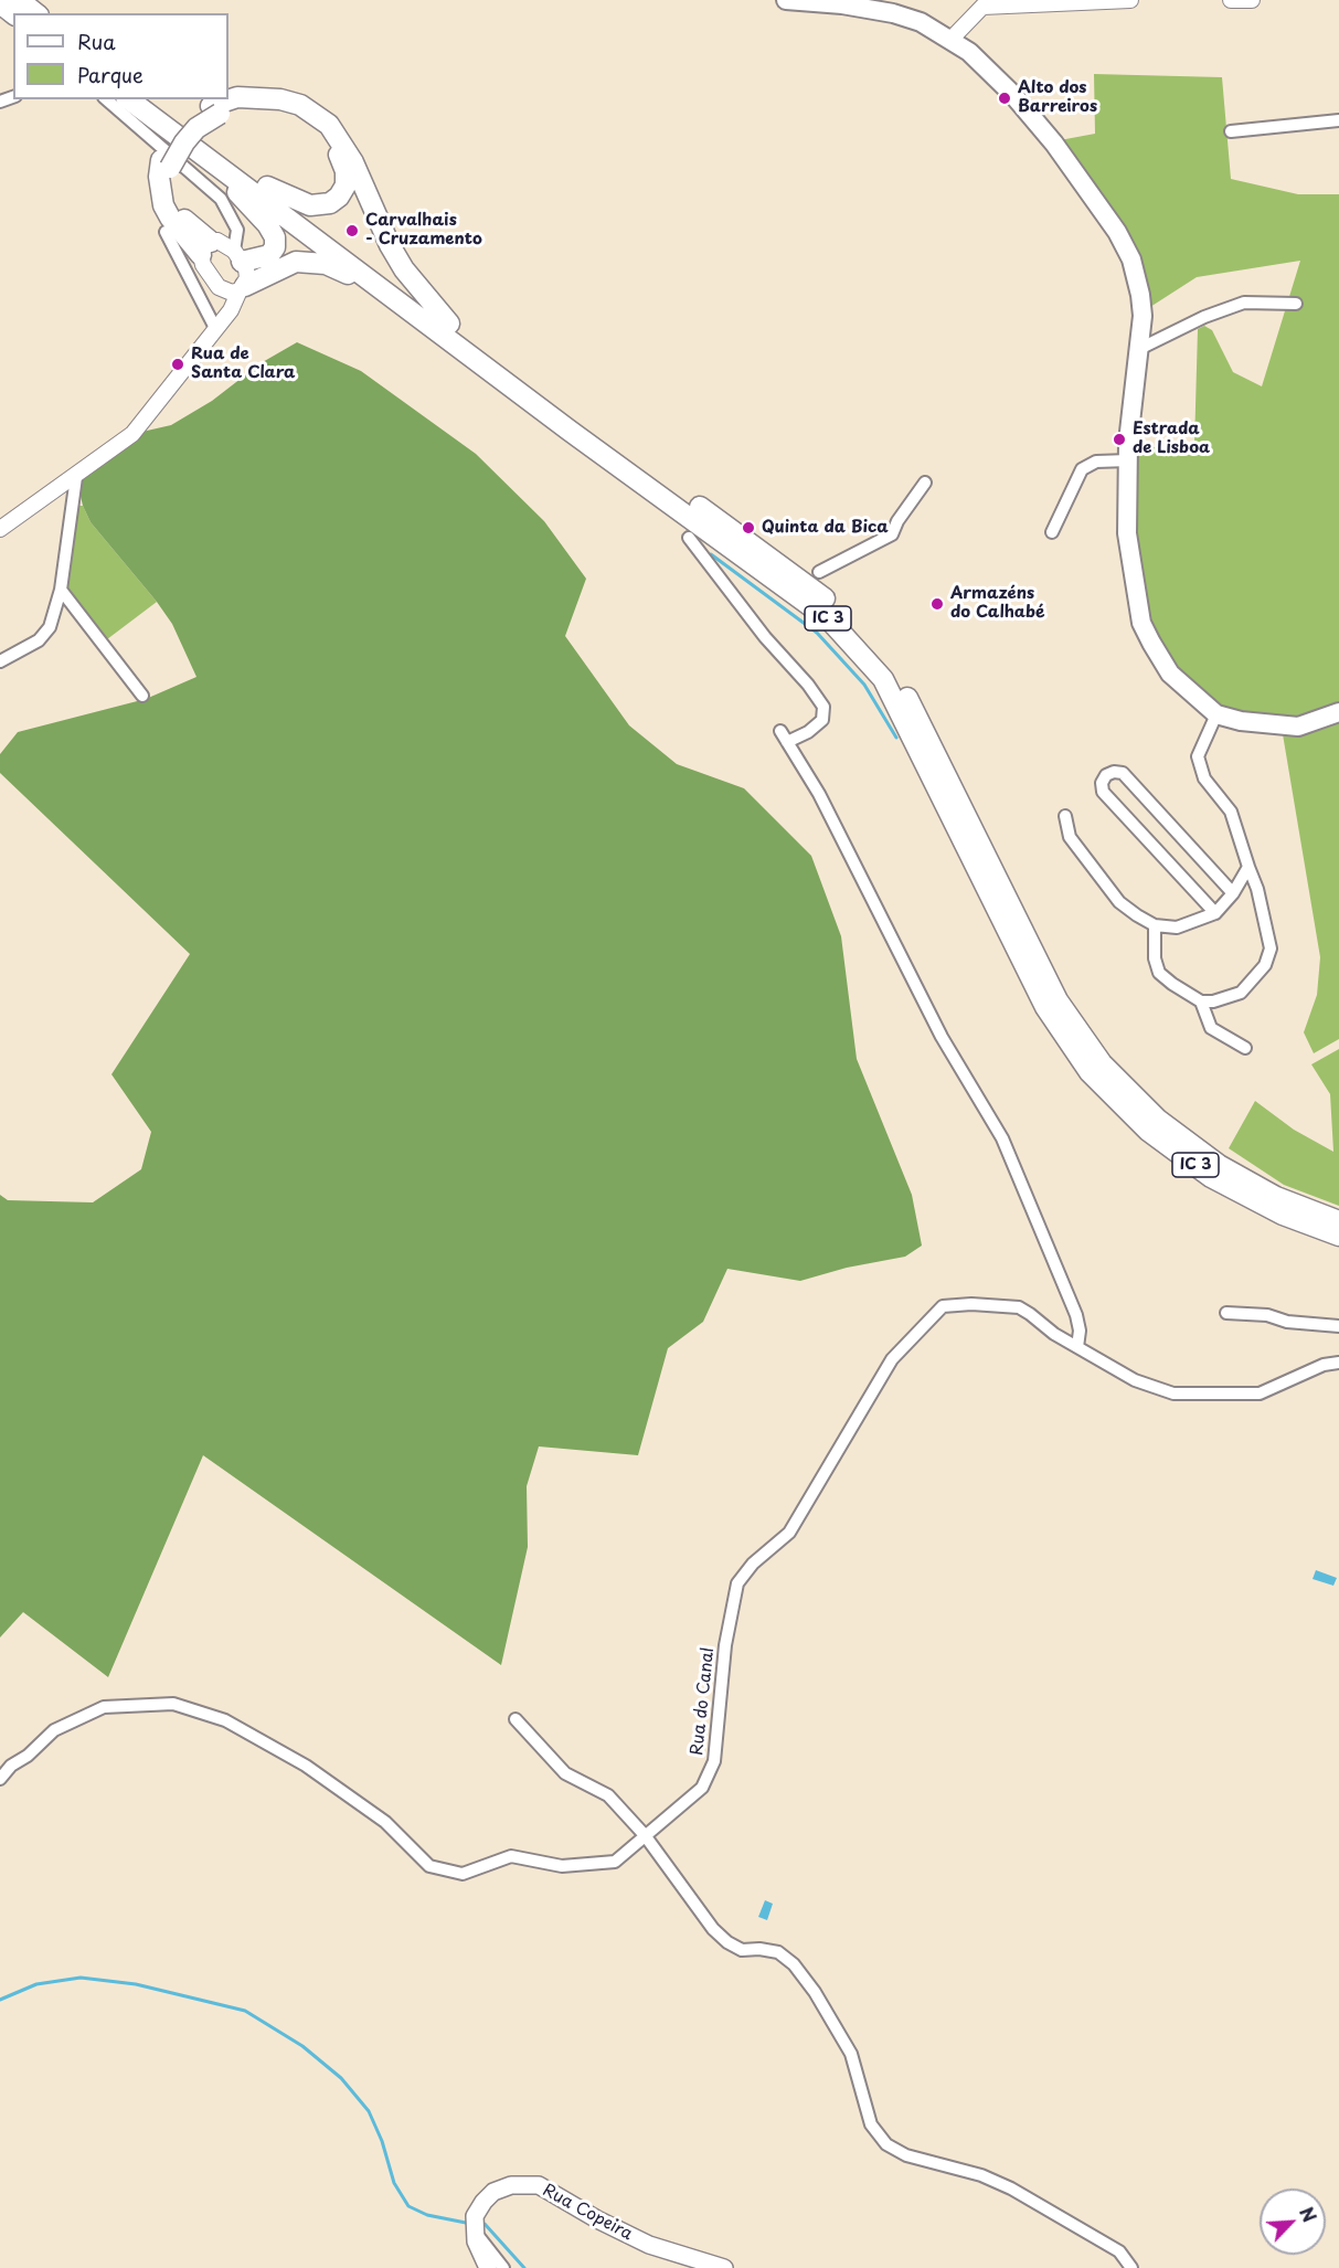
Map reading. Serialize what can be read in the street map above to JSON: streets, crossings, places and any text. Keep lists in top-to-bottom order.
{
  "streets": {
    "highway": ["IC 3"],
    "main road": ["Rua Copeira"],
    "street": ["Rua do Canal"]
  },
  "places": [
    "Alto dos Barreiros",
    "Carvalhais - Cruzamento",
    "Rua de Santa Clara",
    "Estrada de Lisboa",
    "Quinta da Bica",
    "Armazéns do Calhabé"
  ],
  "legend": ["Rua", "Parque"],
  "north": "top right"
}
